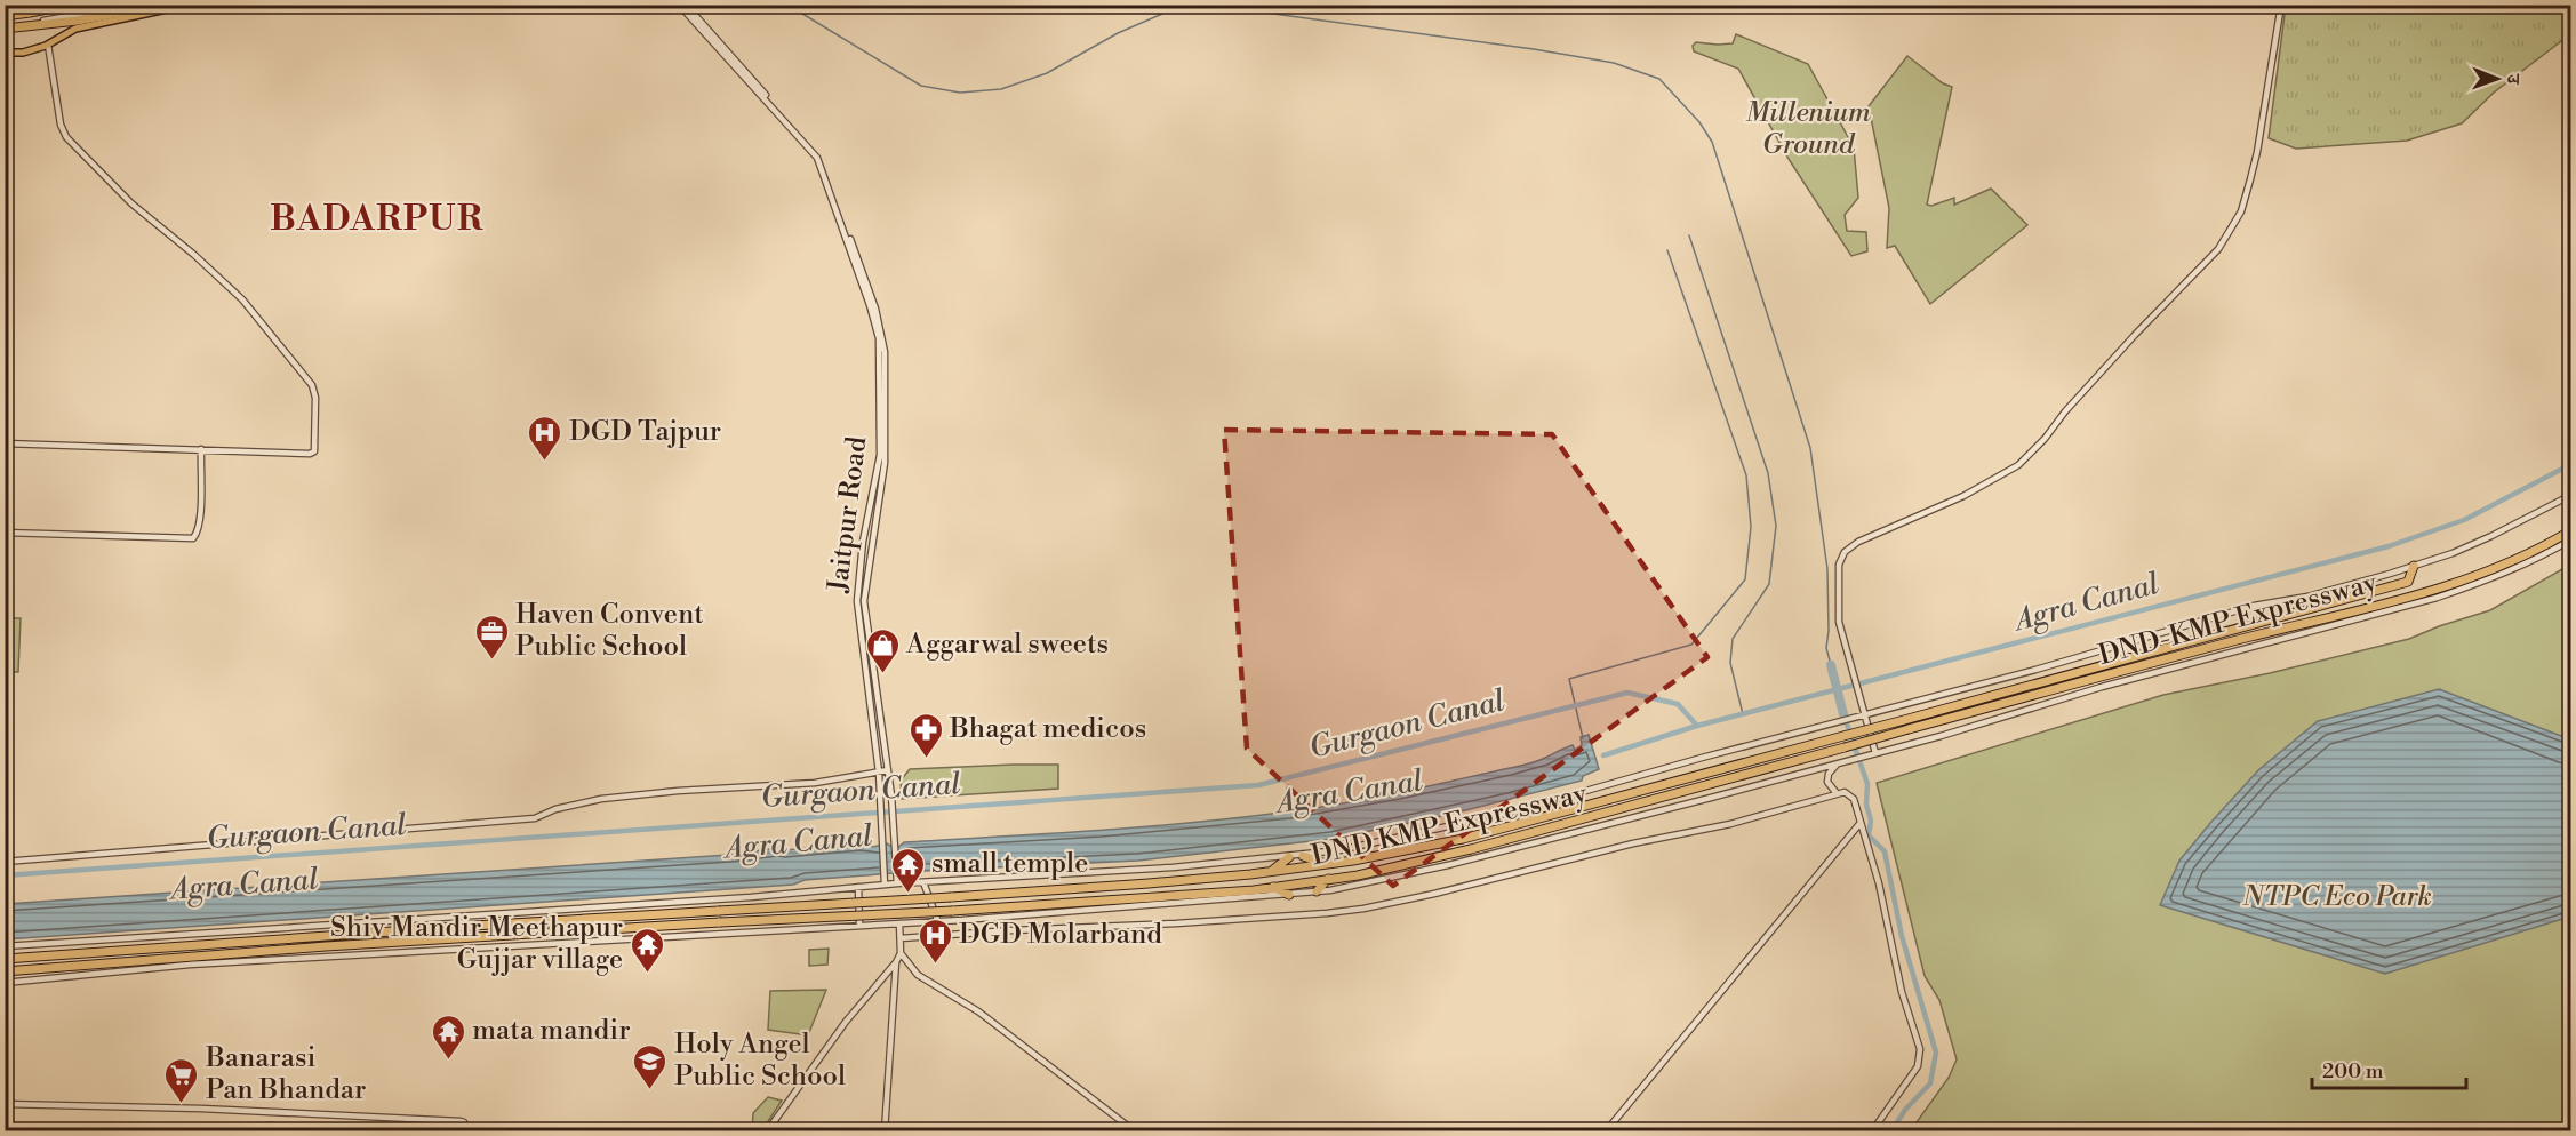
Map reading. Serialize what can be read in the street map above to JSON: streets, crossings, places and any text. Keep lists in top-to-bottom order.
{
  "streets": {
    "highway": ["DND-KMP Expressway", "DND KMP Expressway"],
    "street": ["Jaitpur Road"]
  },
  "crossings": [
    ["DND-KMP Expressway", "DND KMP Expressway"]
  ],
  "districts": ["BADARPUR"],
  "water": ["Agra Canal", "Gurgaon Canal"],
  "parks": ["Millenium Ground", "NTPC Eco Park"],
  "places": {
    "hospital": ["DGD Tajpur", "DGD Molarband"],
    "office": ["Haven Convent Public School"],
    "shop": ["Aggarwal sweets"],
    "pharmacy": ["Bhagat medicos"],
    "temple": ["small temple", "Shiv Mandir Meethapur Gujjar village", "mata mandir"],
    "school or university": ["Holy Angel Public School"],
    "supermarket": ["Banarasi Pan Bhandar"]
  },
  "scale_bar": "200 m",
  "north": "right"
}
